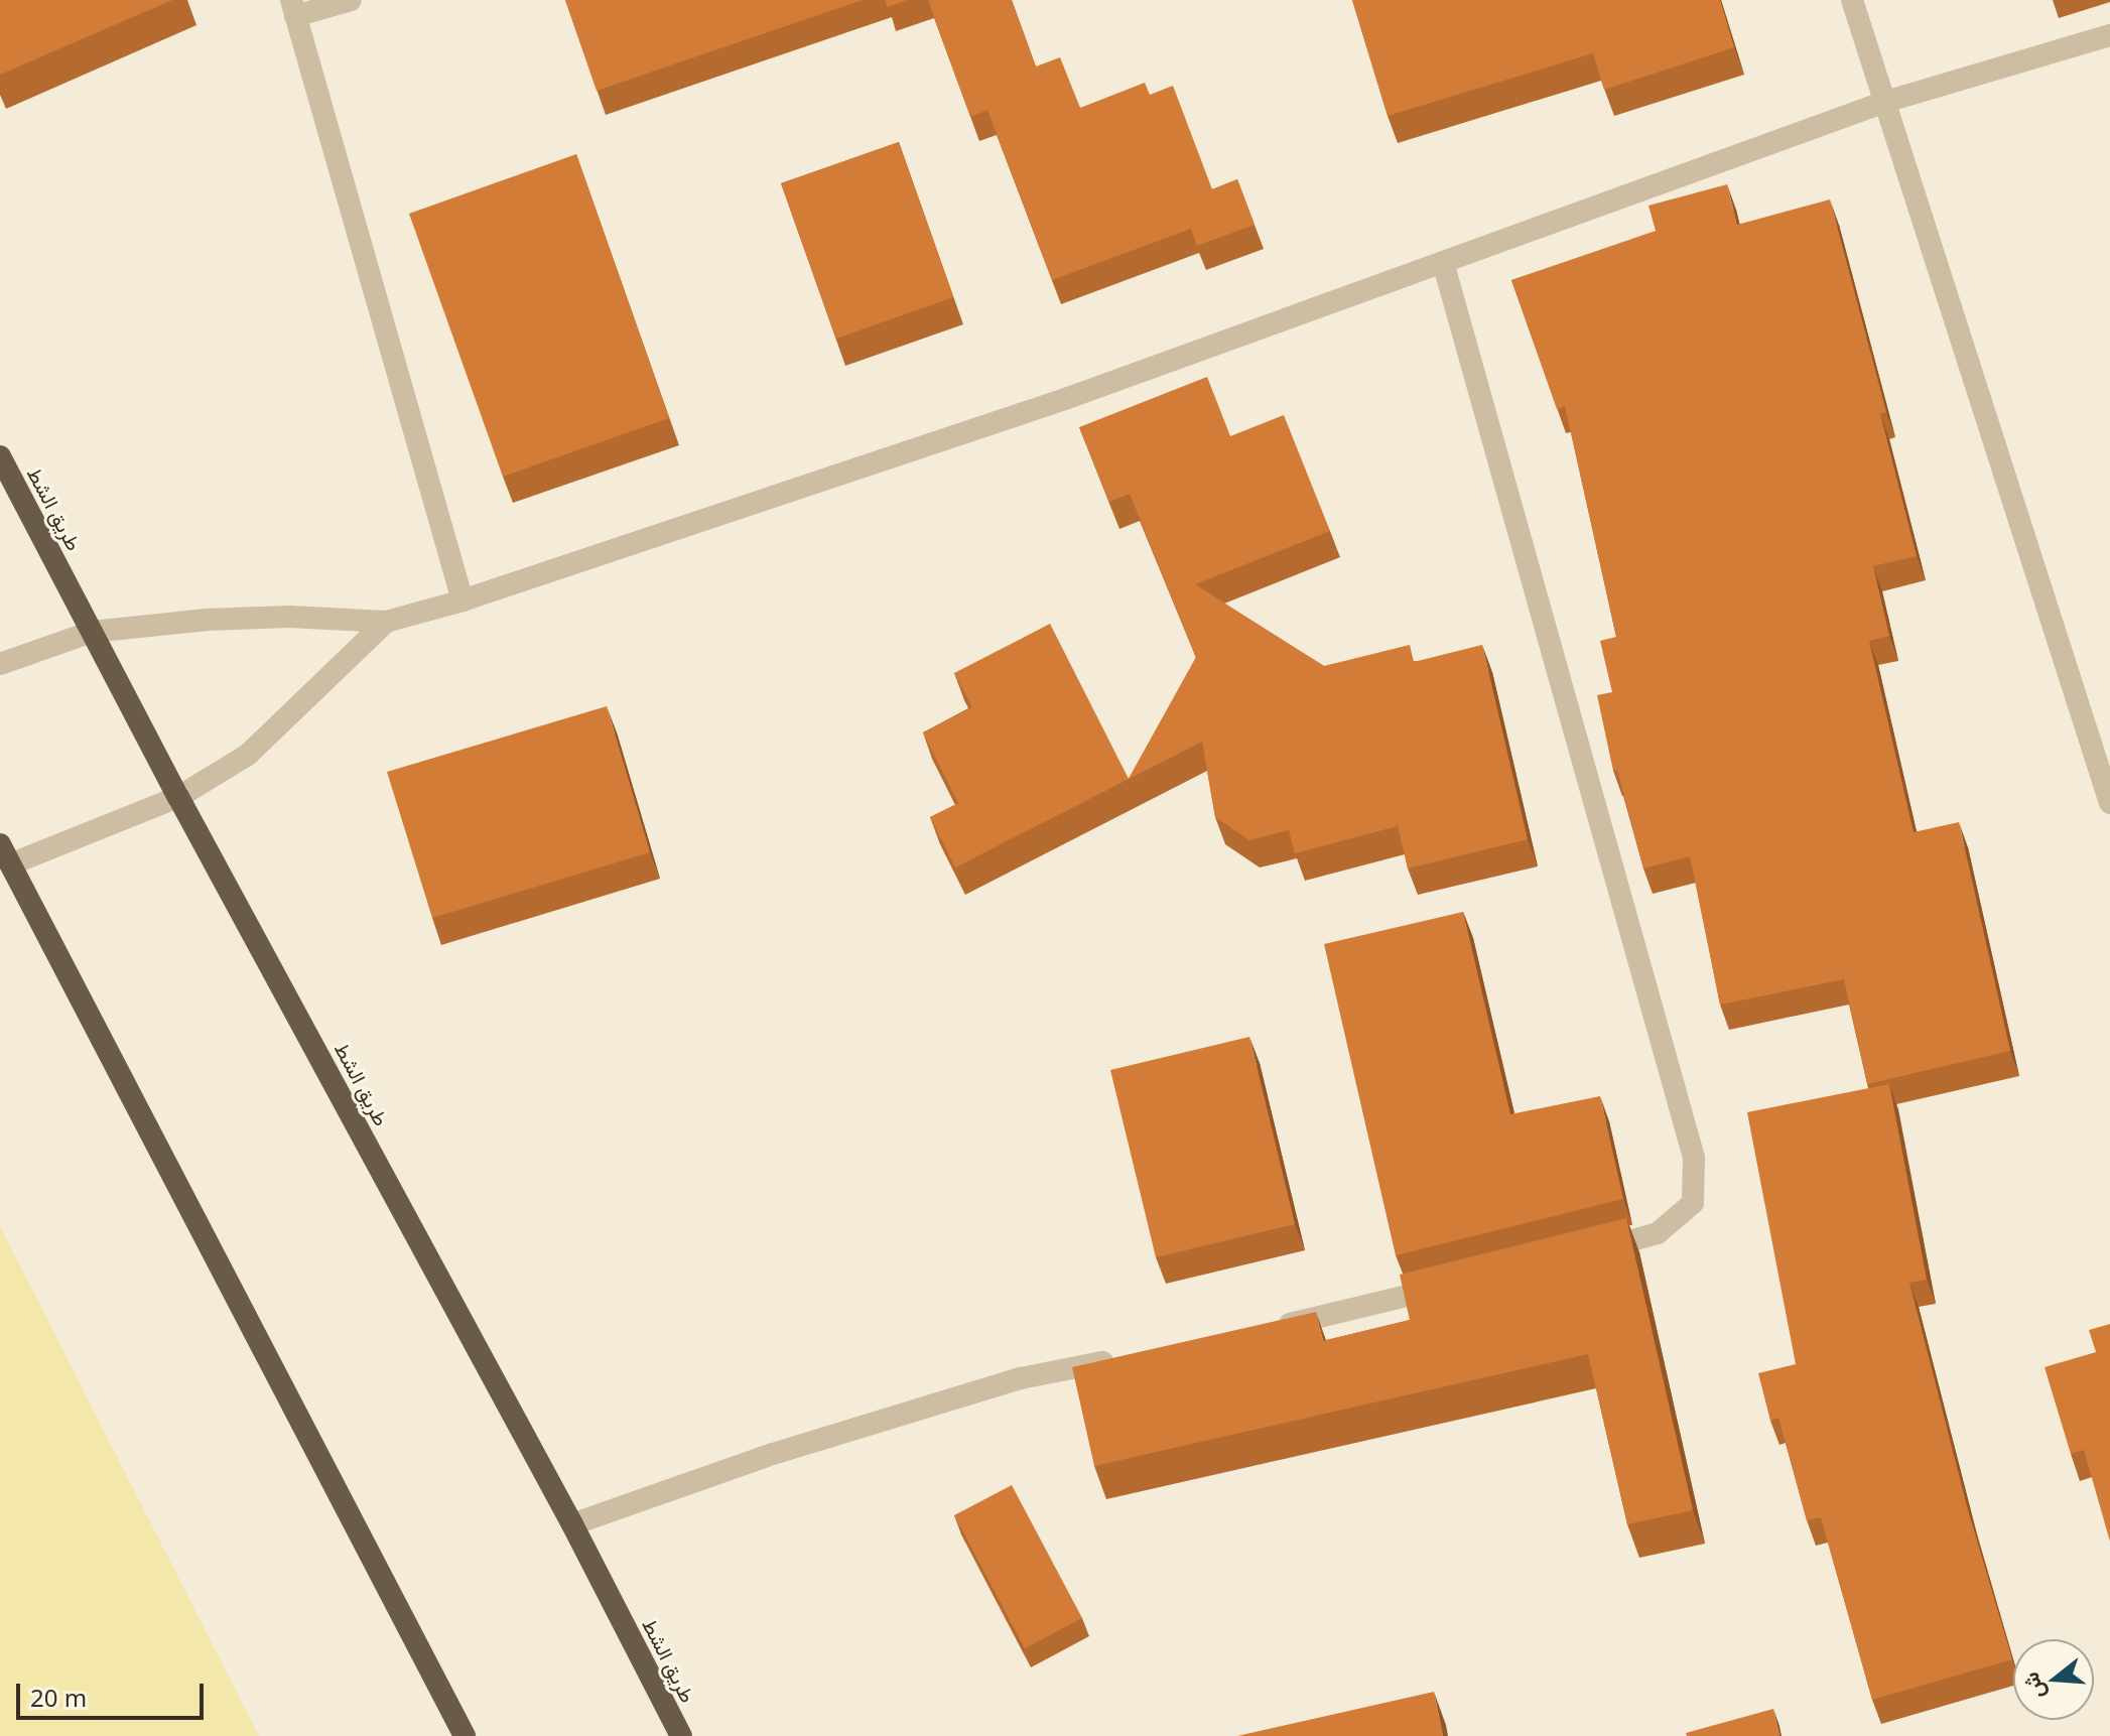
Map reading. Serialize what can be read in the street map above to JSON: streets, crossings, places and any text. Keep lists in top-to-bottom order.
{
  "streets": {
    "highway": ["طريق الشط"]
  },
  "scale_bar": "20 m",
  "north": "left"
}
